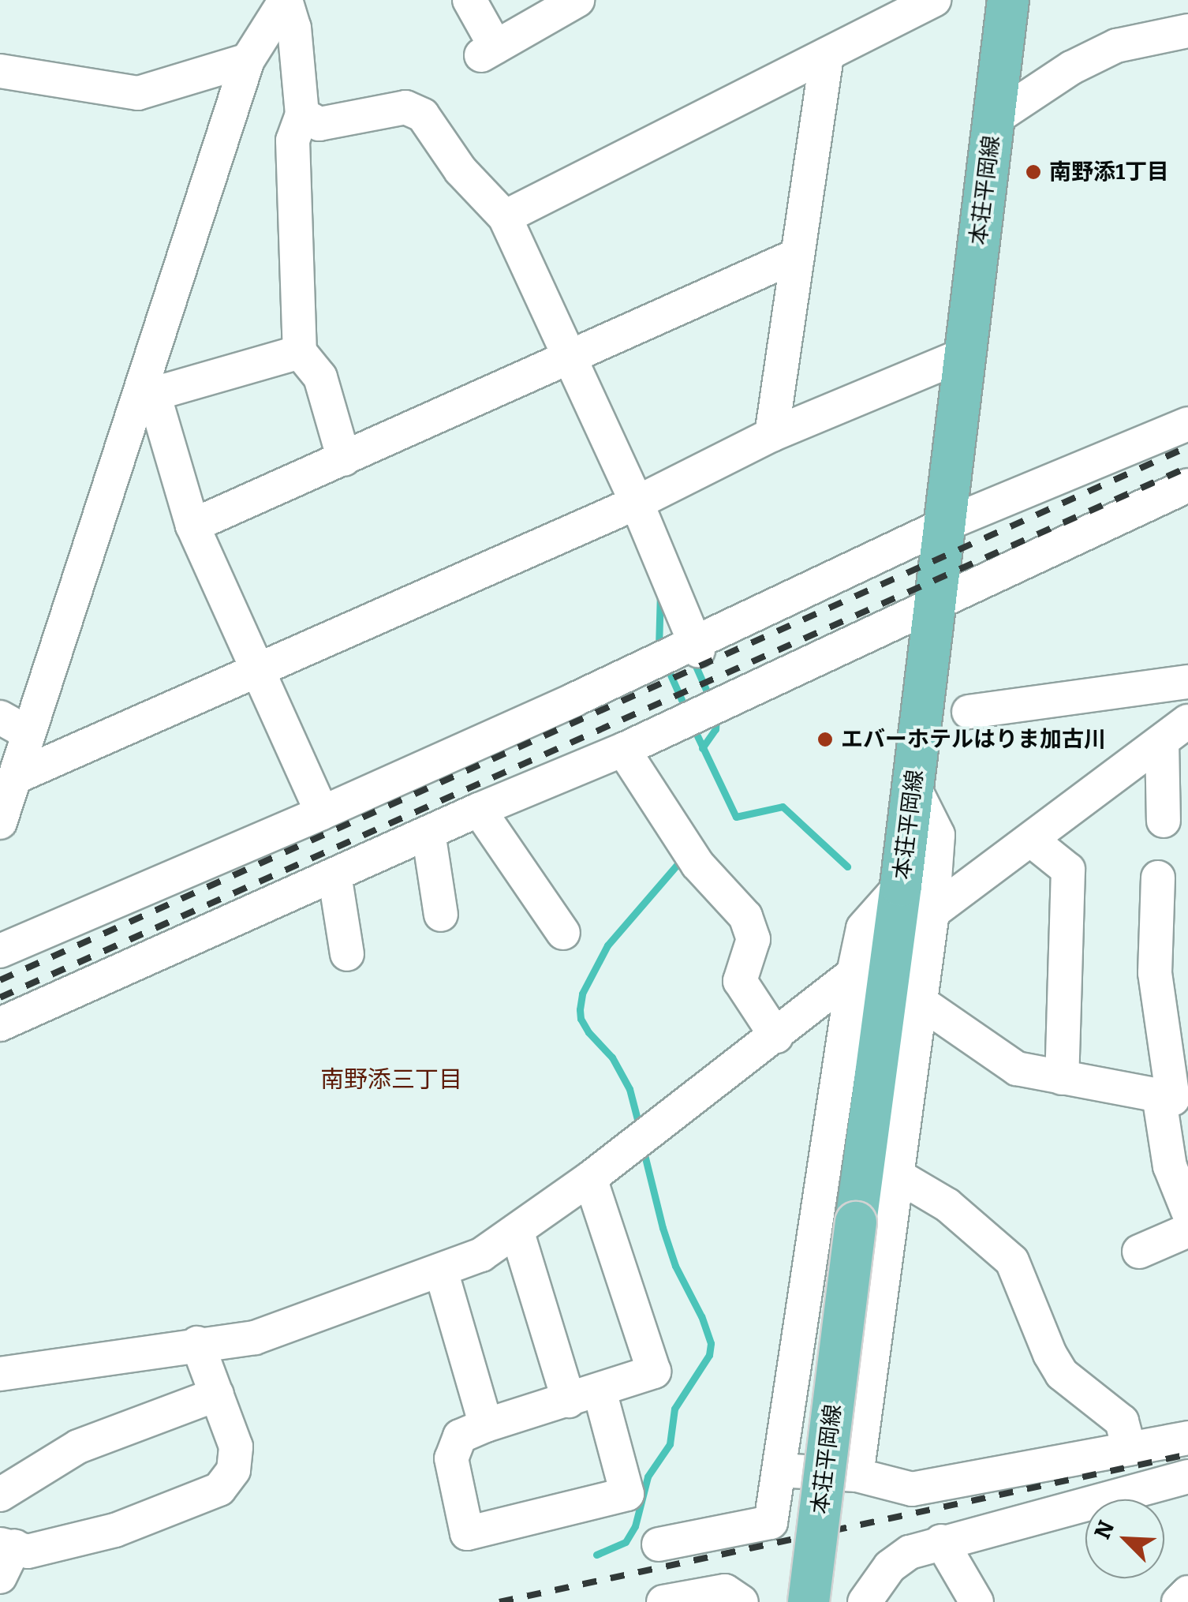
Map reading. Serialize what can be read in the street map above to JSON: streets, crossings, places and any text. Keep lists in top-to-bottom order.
{
  "streets": {
    "main road": ["本荘平岡線"]
  },
  "districts": ["南野添三丁目"],
  "places": ["南野添1丁目", "エバーホテルはりま加古川"],
  "north": "top left"
}
